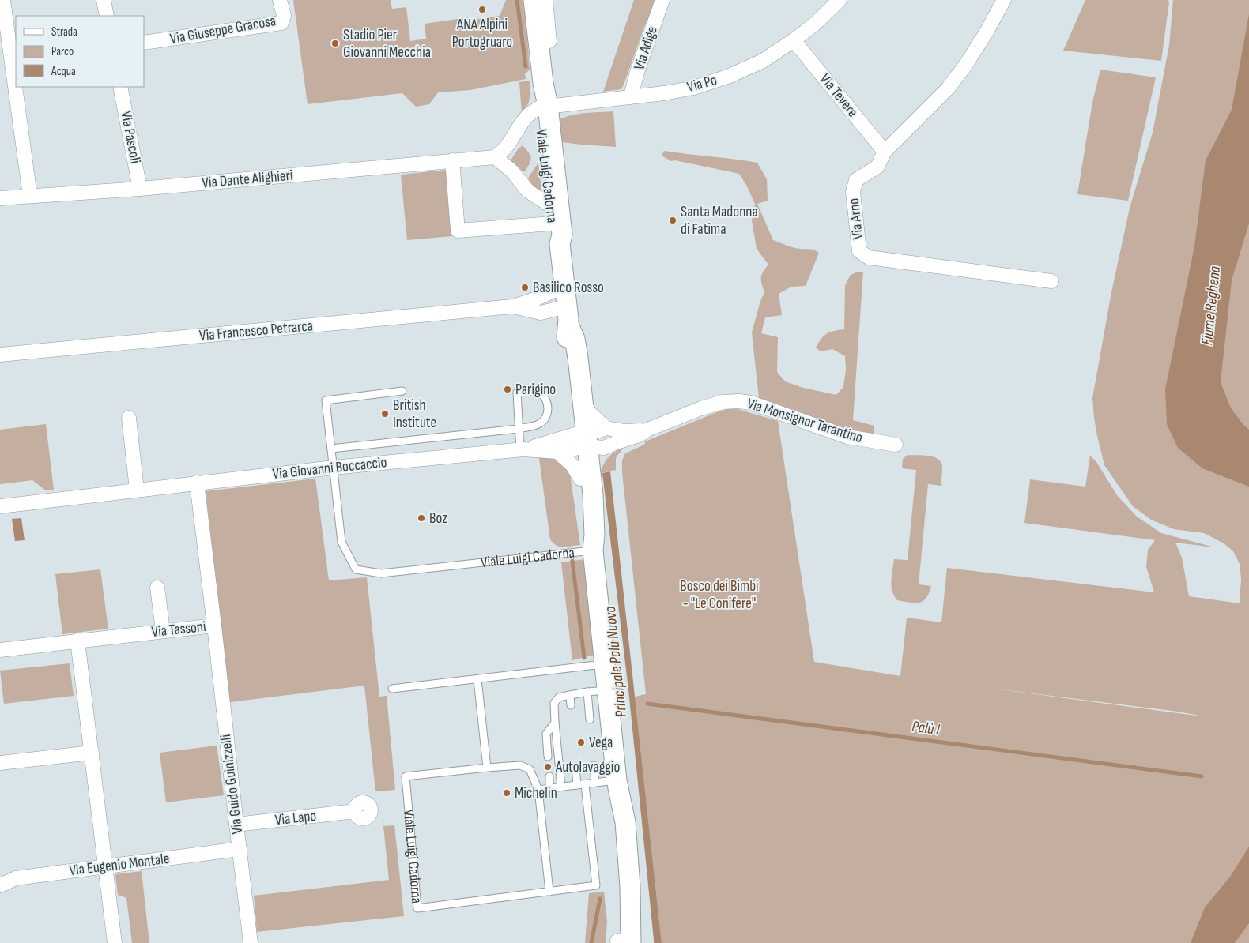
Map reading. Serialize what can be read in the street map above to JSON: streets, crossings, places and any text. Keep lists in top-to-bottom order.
{
  "streets": {
    "main road": ["Viale Luigi Cadorna"],
    "street": [
      "Via Giuseppe Gracosa",
      "Via Adige",
      "Via Po",
      "Via Tevere",
      "Via Pascoli",
      "Via Dante Alighieri",
      "Via Arno",
      "Via Francesco Petrarca",
      "Via Monsignor Tarantino",
      "Via Giovanni Boccaccio",
      "Via Tassoni",
      "Via Guido Guinizzelli",
      "Via Lapo",
      "Via Eugenio Montale"
    ]
  },
  "crossings": [
    ["Via Adige", "Via Po"],
    ["Via Po", "Via Tevere"],
    ["Via Po", "Viale Luigi Cadorna"],
    ["Via Tevere", "Via Arno"],
    ["Via Pascoli", "Via Dante Alighieri"],
    ["Viale Luigi Cadorna", "Via Francesco Petrarca"],
    ["Viale Luigi Cadorna", "Via Monsignor Tarantino"],
    ["Viale Luigi Cadorna", "Via Giovanni Boccaccio"],
    ["Via Monsignor Tarantino", "Via Giovanni Boccaccio"],
    ["Via Giovanni Boccaccio", "Via Tassoni"],
    ["Via Tassoni", "Via Guido Guinizzelli"],
    ["Via Guido Guinizzelli", "Via Lapo"],
    ["Via Guido Guinizzelli", "Via Eugenio Montale"]
  ],
  "water": ["Fiume Reghena", "Principale Palù Nuovo", "Palù I"],
  "parks": ["Bosco dei Bimbi - \"Le Conifere\""],
  "places": [
    "ANA Alpini Portogruaro",
    "Stadio Pier Giovanni Mecchia",
    "Santa Madonna di Fatima",
    "Basilico Rosso",
    "Parigino",
    "British Institute",
    "Boz",
    "Vega",
    "Autolavaggio",
    "Michelin"
  ],
  "legend": ["Strada", "Parco", "Acqua"]
}
